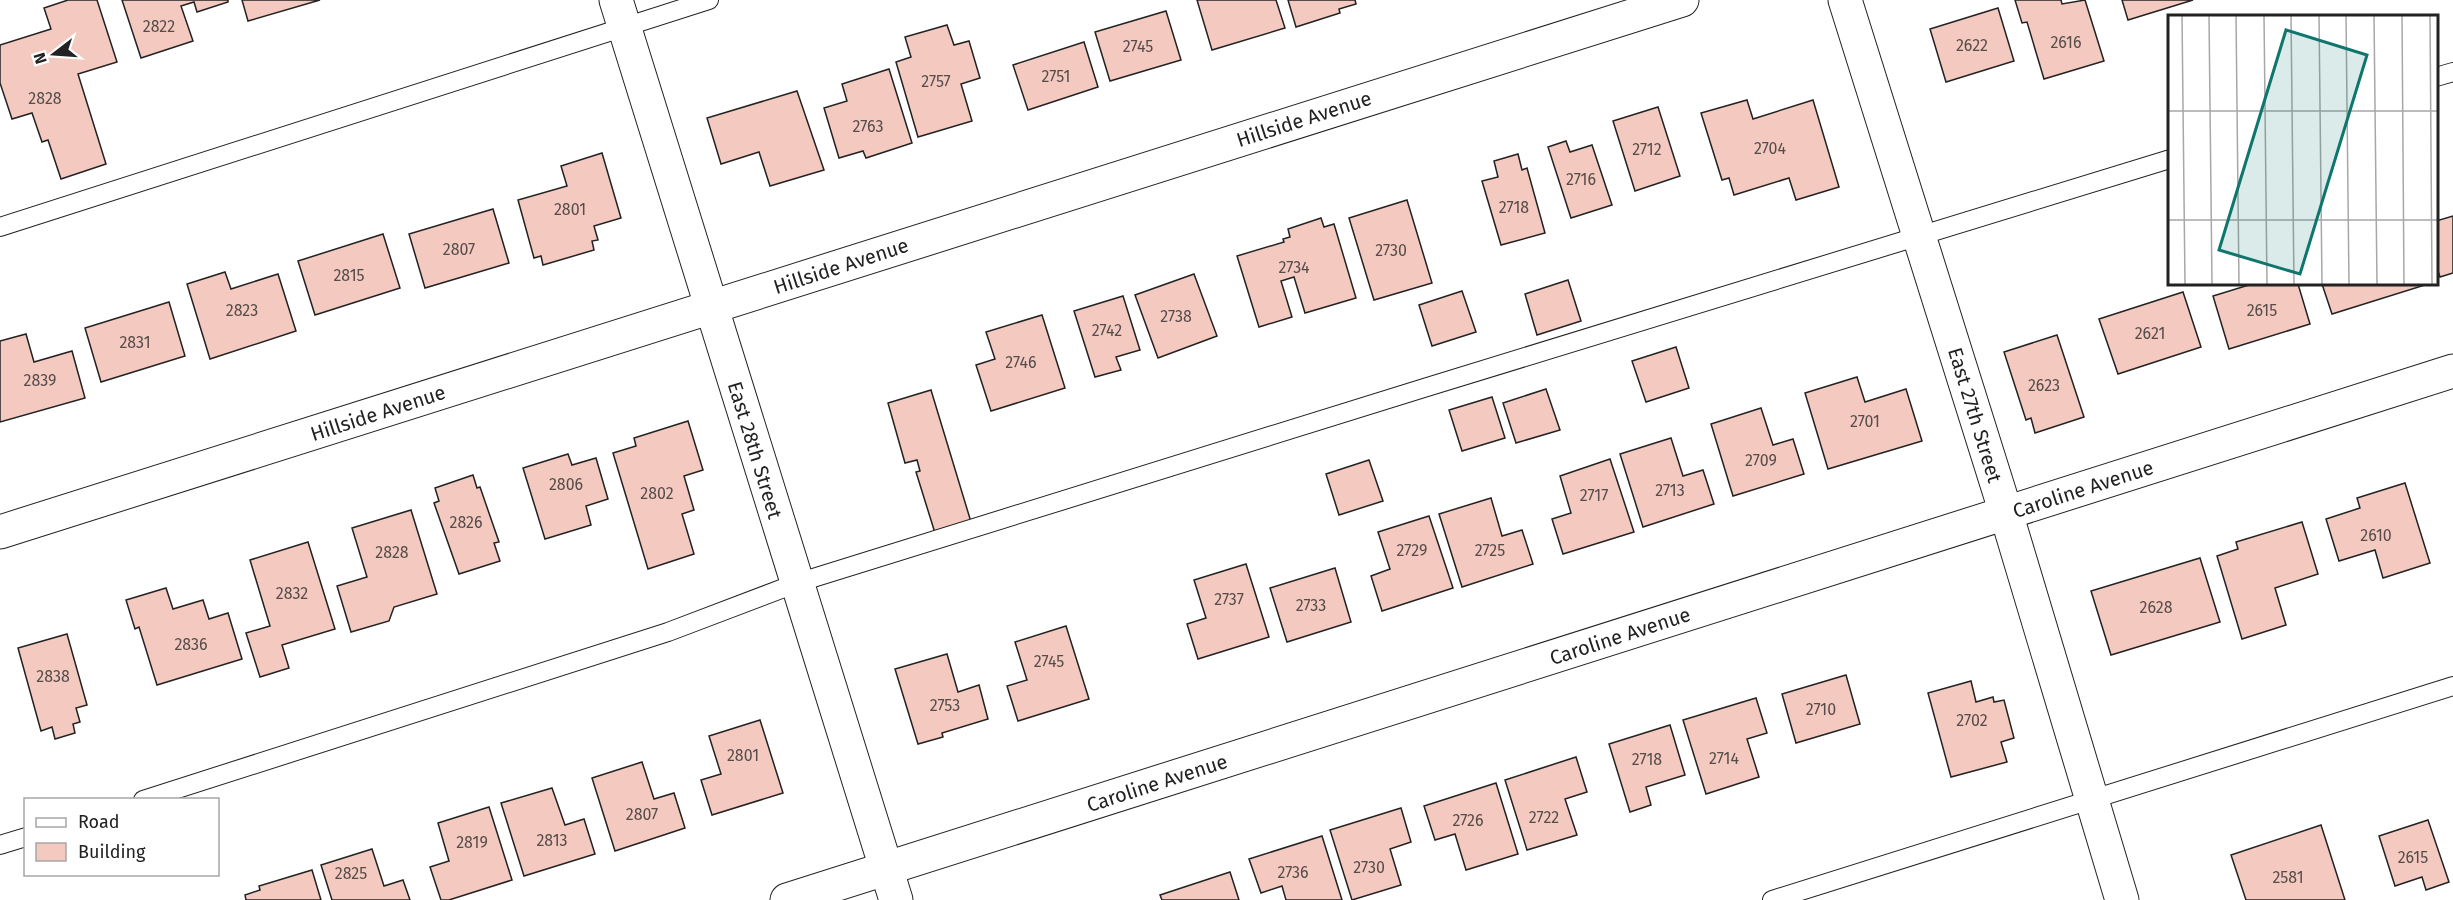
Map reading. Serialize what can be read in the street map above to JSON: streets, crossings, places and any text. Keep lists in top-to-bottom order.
{
  "streets": {
    "street": [
      "Hillside Avenue",
      "East 27th Street",
      "East 28th Street",
      "Caroline Avenue"
    ]
  },
  "crossings": [
    ["Hillside Avenue", "East 28th Street"],
    ["East 27th Street", "Caroline Avenue"],
    ["East 28th Street", "Caroline Avenue"]
  ],
  "house_numbers": [
    "2822",
    "2616",
    "2622",
    "2745",
    "2751",
    "2757",
    "2828",
    "2763",
    "2704",
    "2712",
    "2716",
    "2718",
    "2801",
    "2807",
    "2730",
    "2734",
    "2815",
    "2823",
    "2615",
    "2738",
    "2742",
    "2621",
    "2831",
    "2746",
    "2839",
    "2623",
    "2701",
    "2709",
    "2806",
    "2713",
    "2802",
    "2717",
    "2826",
    "2610",
    "2729",
    "2725",
    "2828",
    "2832",
    "2737",
    "2733",
    "2628",
    "2836",
    "2745",
    "2838",
    "2753",
    "2710",
    "2702",
    "2801",
    "2714",
    "2718",
    "2807",
    "2722",
    "2726",
    "2813",
    "2819",
    "2615",
    "2730",
    "2736",
    "2825",
    "2581"
  ],
  "legend": ["Road", "Building"],
  "north": "left"
}
